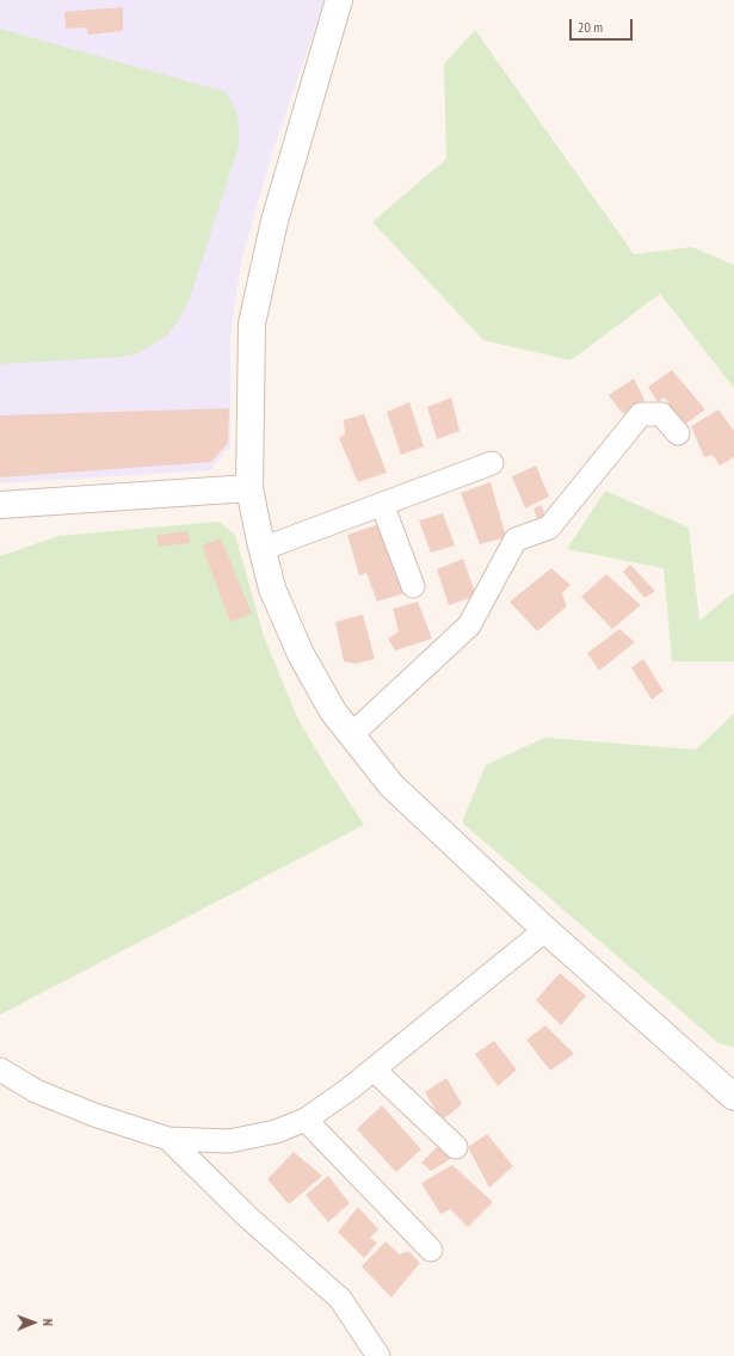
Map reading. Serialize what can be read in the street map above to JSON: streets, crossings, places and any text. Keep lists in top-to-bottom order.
{
  "scale_bar": "20 m",
  "north": "right"
}
